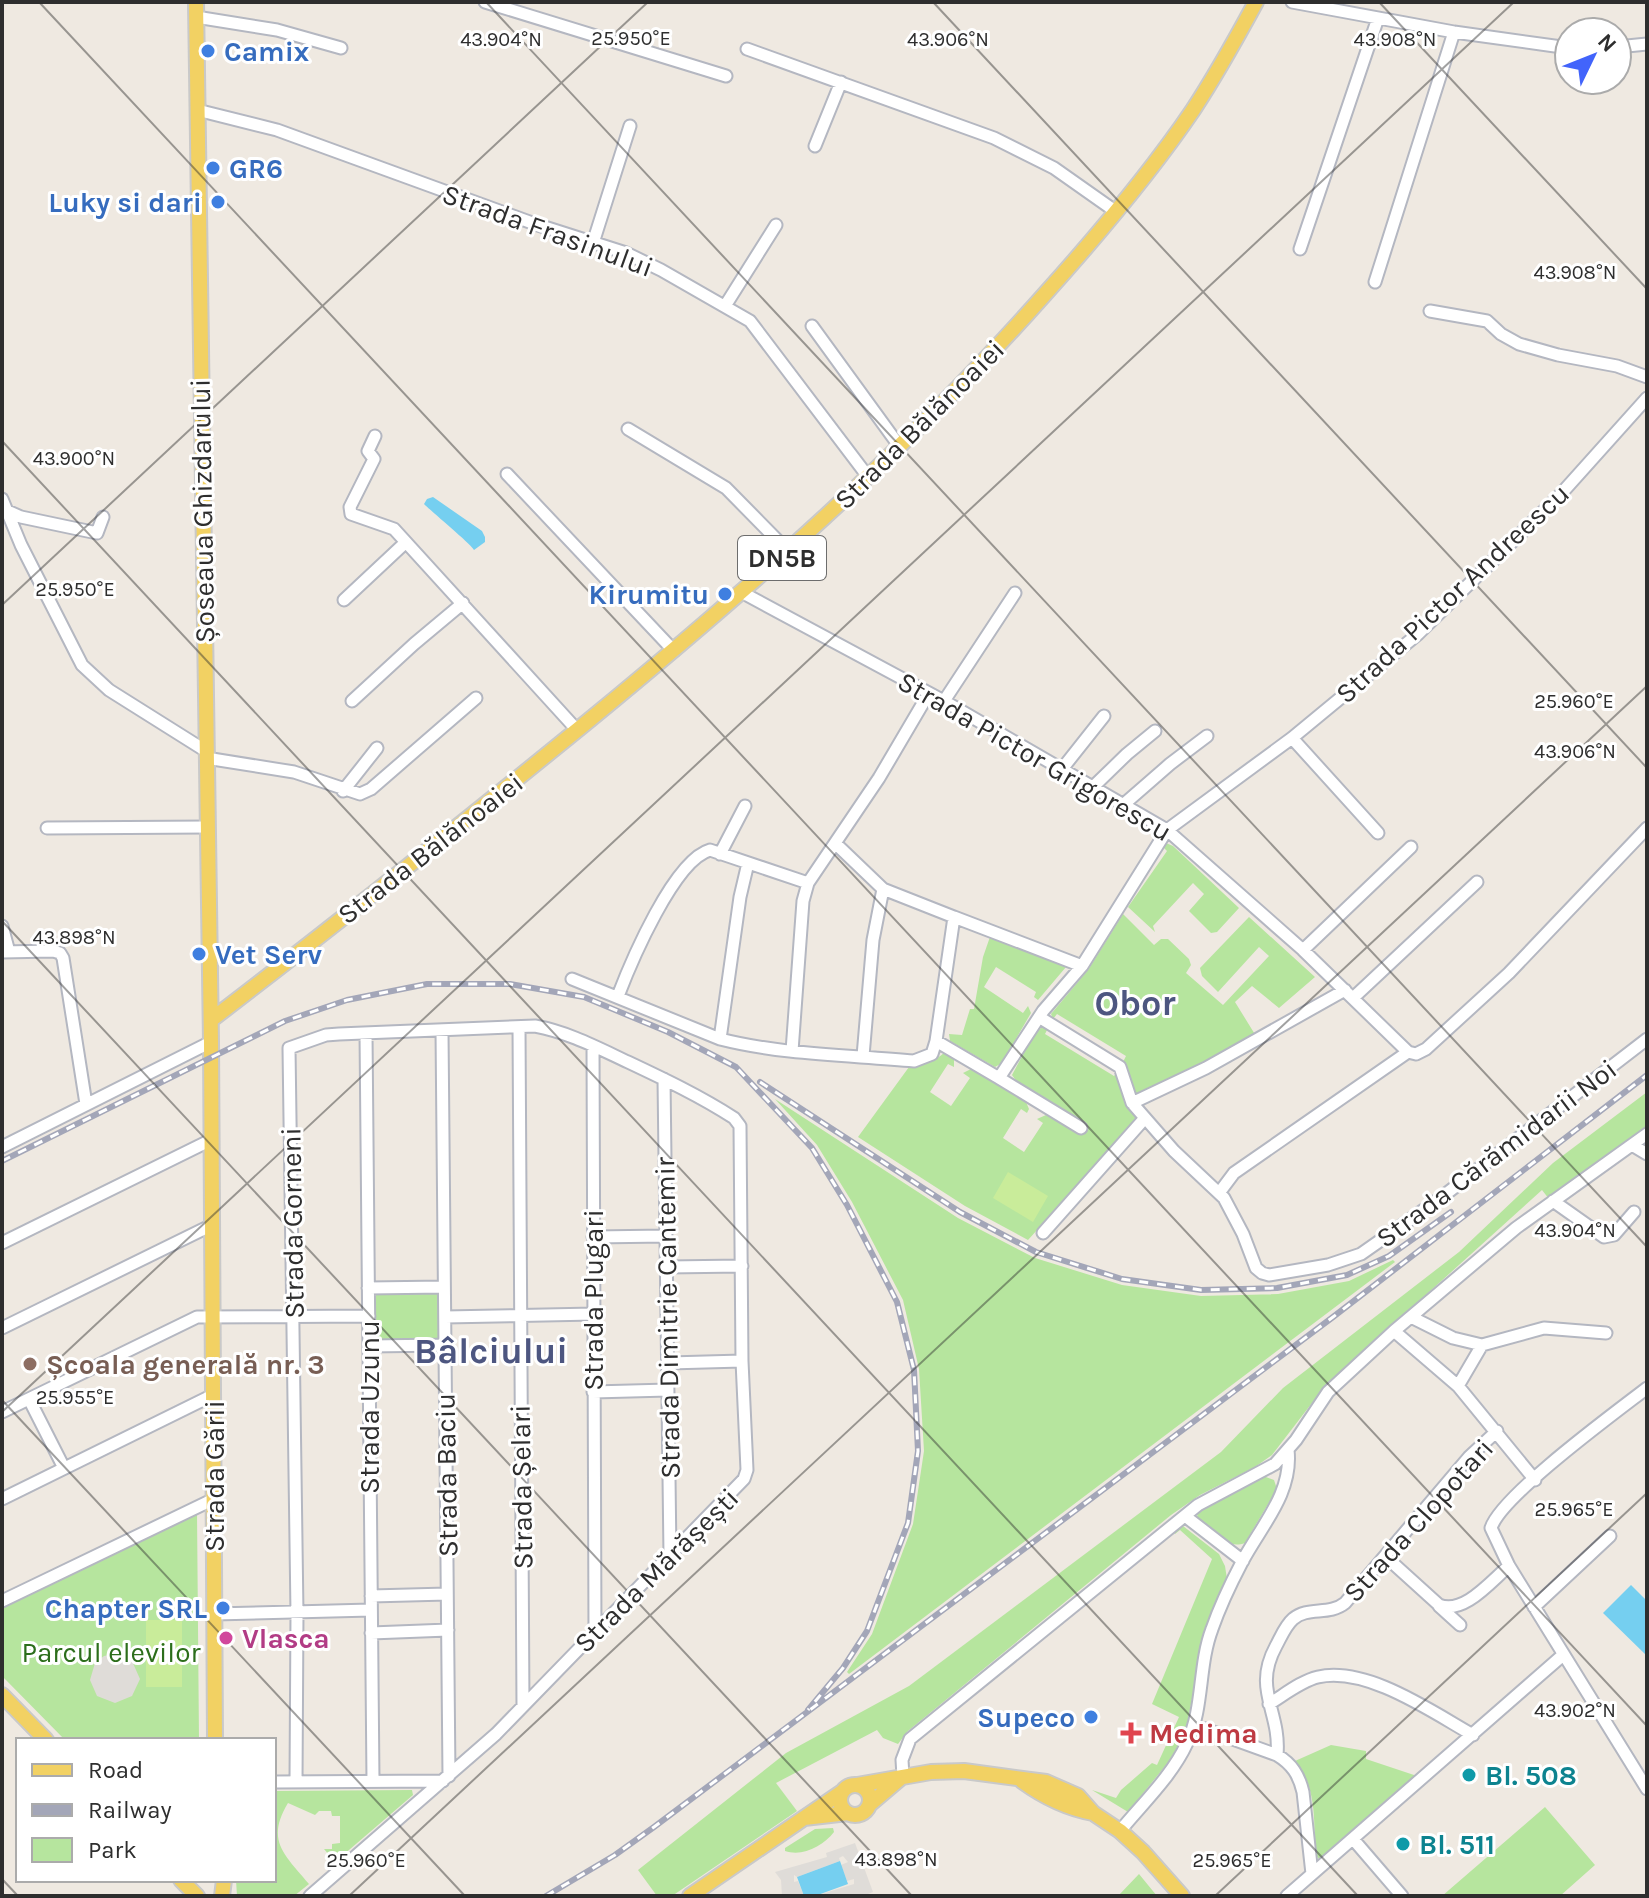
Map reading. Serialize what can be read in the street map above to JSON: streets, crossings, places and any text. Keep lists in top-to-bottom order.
{
  "streets": {
    "main road": [
      "Strada Bălănoaiei",
      "Șoseaua Ghizdarului",
      "DN5B",
      "Strada Gării"
    ],
    "street": [
      "Strada Frasinului",
      "Strada Pictor Andreescu",
      "Strada Pictor Grigorescu",
      "Strada Cărămidarii Noi",
      "Strada Gorneni",
      "Strada Plugari",
      "Strada Dimitrie Cantemir",
      "Strada Uzunu",
      "Strada Baciu",
      "Strada Șelari",
      "Strada Clopotari",
      "Strada Mărășești"
    ]
  },
  "crossings": [
    ["Strada Frasinului", "Strada Bălănoaiei"],
    ["Strada Frasinului", "Șoseaua Ghizdarului"],
    ["Strada Bălănoaiei", "Șoseaua Ghizdarului"],
    ["Strada Bălănoaiei", "Strada Pictor Grigorescu"],
    ["Strada Bălănoaiei", "Strada Gării"],
    ["Șoseaua Ghizdarului", "Strada Gării"],
    ["Strada Pictor Andreescu", "Strada Pictor Grigorescu"],
    ["Strada Gorneni", "Strada Uzunu"],
    ["Strada Plugari", "Strada Mărășești"],
    ["Strada Dimitrie Cantemir", "Strada Mărășești"],
    ["Strada Baciu", "Strada Mărășești"],
    ["Strada Șelari", "Strada Mărășești"]
  ],
  "districts": ["Obor", "Bâlciului"],
  "parks": ["Parcul elevilor"],
  "places": {
    "other": [
      "Camix",
      "GR6",
      "Luky si dari",
      "Kirumitu",
      "Vet Serv",
      "Școala generală nr. 3",
      "Chapter SRL",
      "Vlasca",
      "Supeco",
      "Bl. 508",
      "Bl. 511"
    ],
    "health": ["Medima"]
  },
  "legend": ["Road", "Railway", "Park"],
  "north": "top right",
  "coordinates": [
    "25.950°E",
    "43.904°N",
    "43.908°N",
    "43.906°N",
    "43.900°N",
    "25.960°E",
    "43.898°N",
    "25.955°E",
    "25.965°E",
    "43.902°N"
  ]
}
